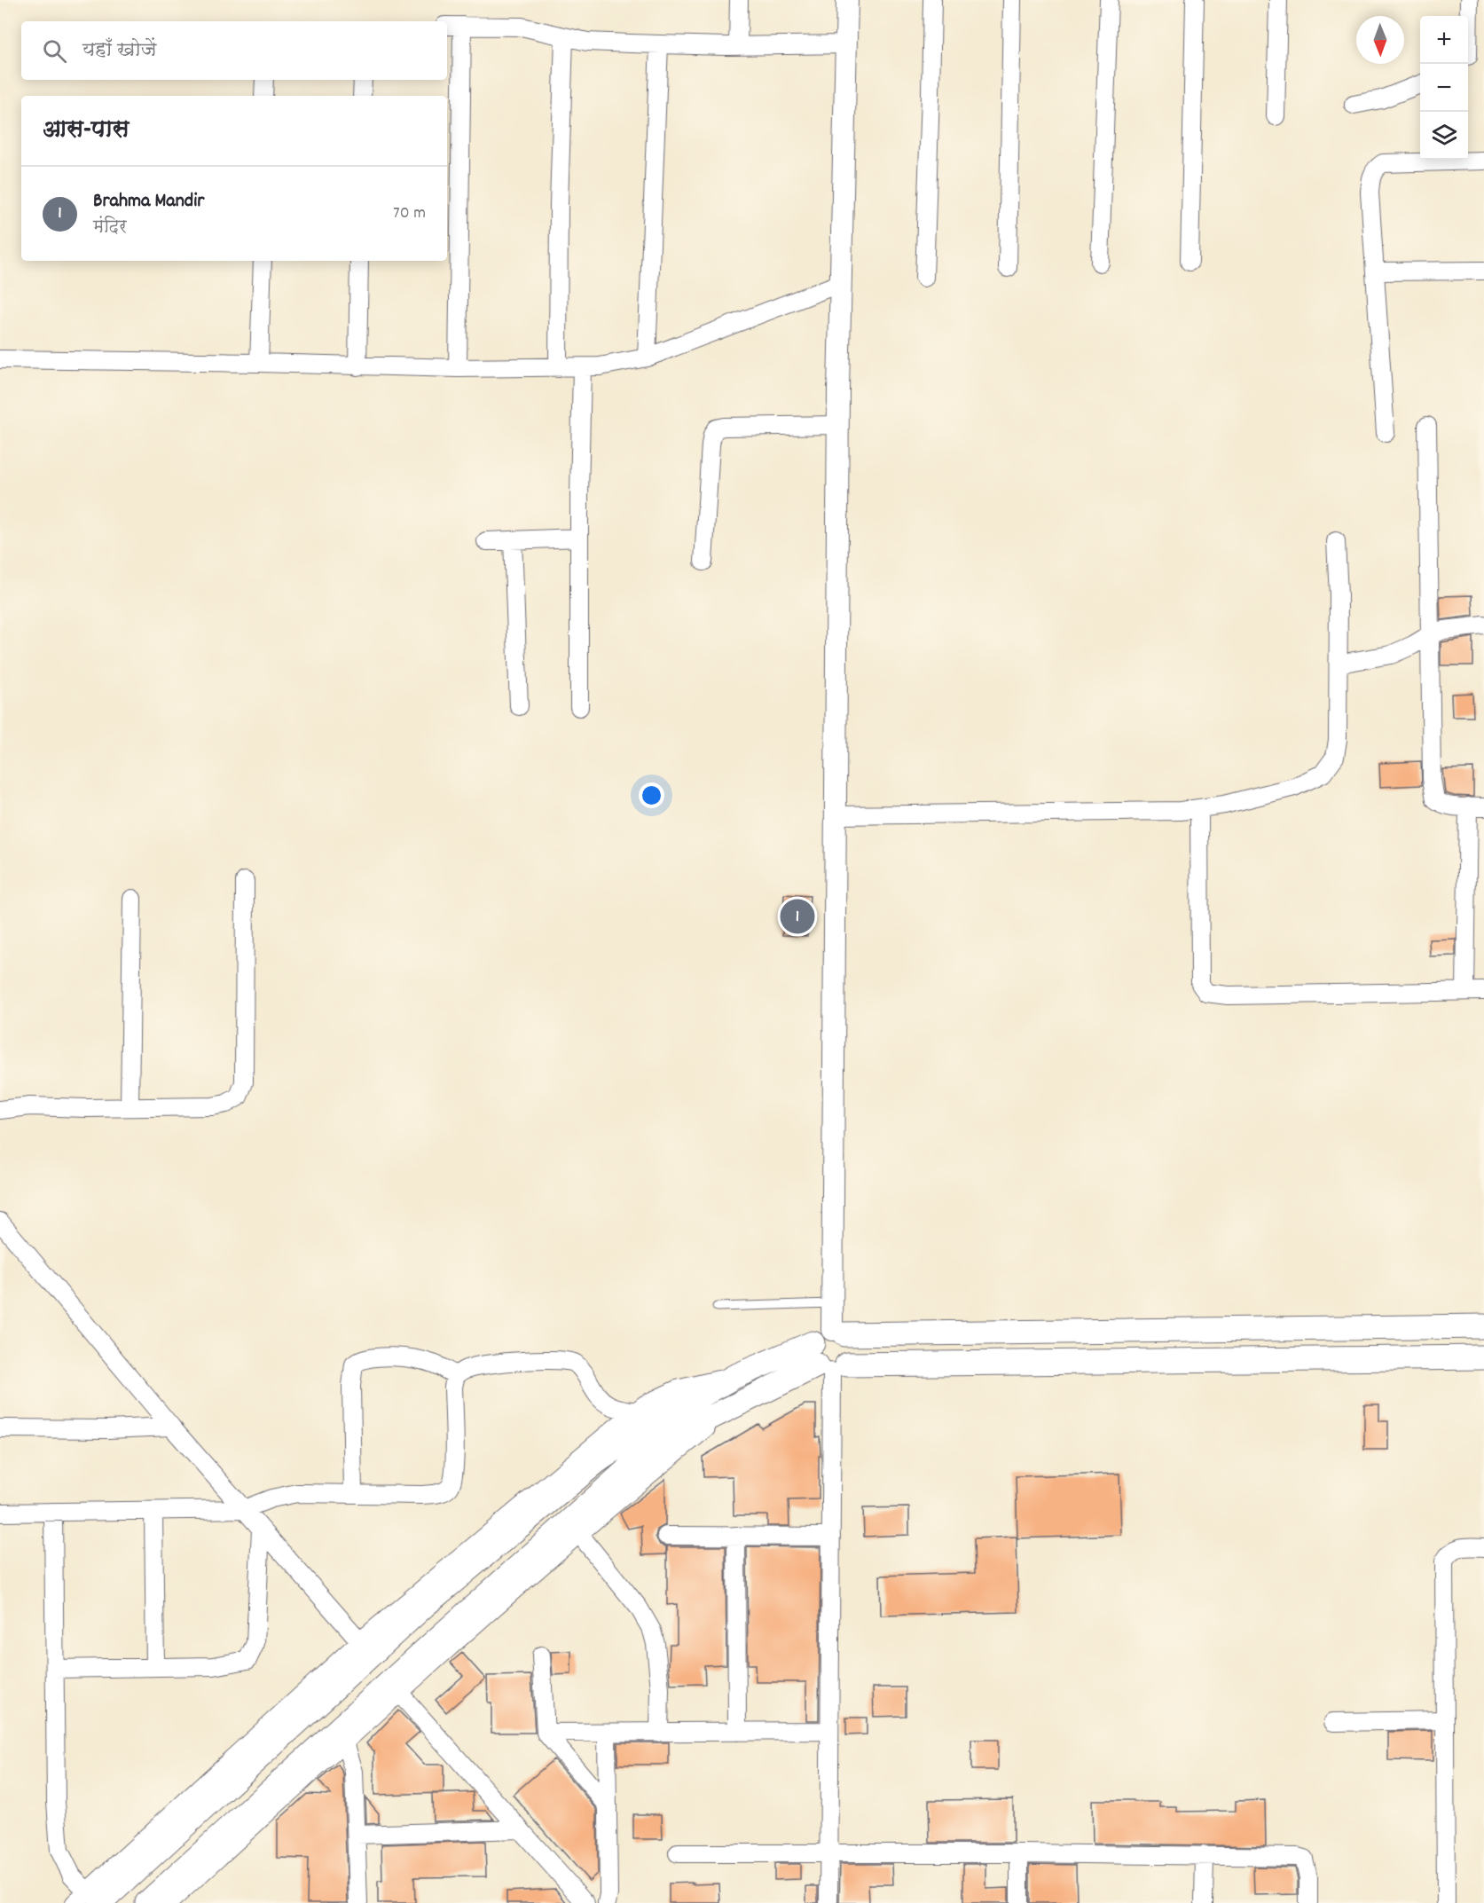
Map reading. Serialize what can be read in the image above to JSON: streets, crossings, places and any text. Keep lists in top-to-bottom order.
{
  "north": "bottom",
  "page": {
    "map_buttons": ["+", "−"],
    "search": "यहाँ खोजें",
    "heading": "आस-पास",
    "list": [
      {
        "mark": "1",
        "name": "Brahma Mandir",
        "note": "मंदिर",
        "value": "70 m"
      }
    ],
    "pins": "1"
  }
}
